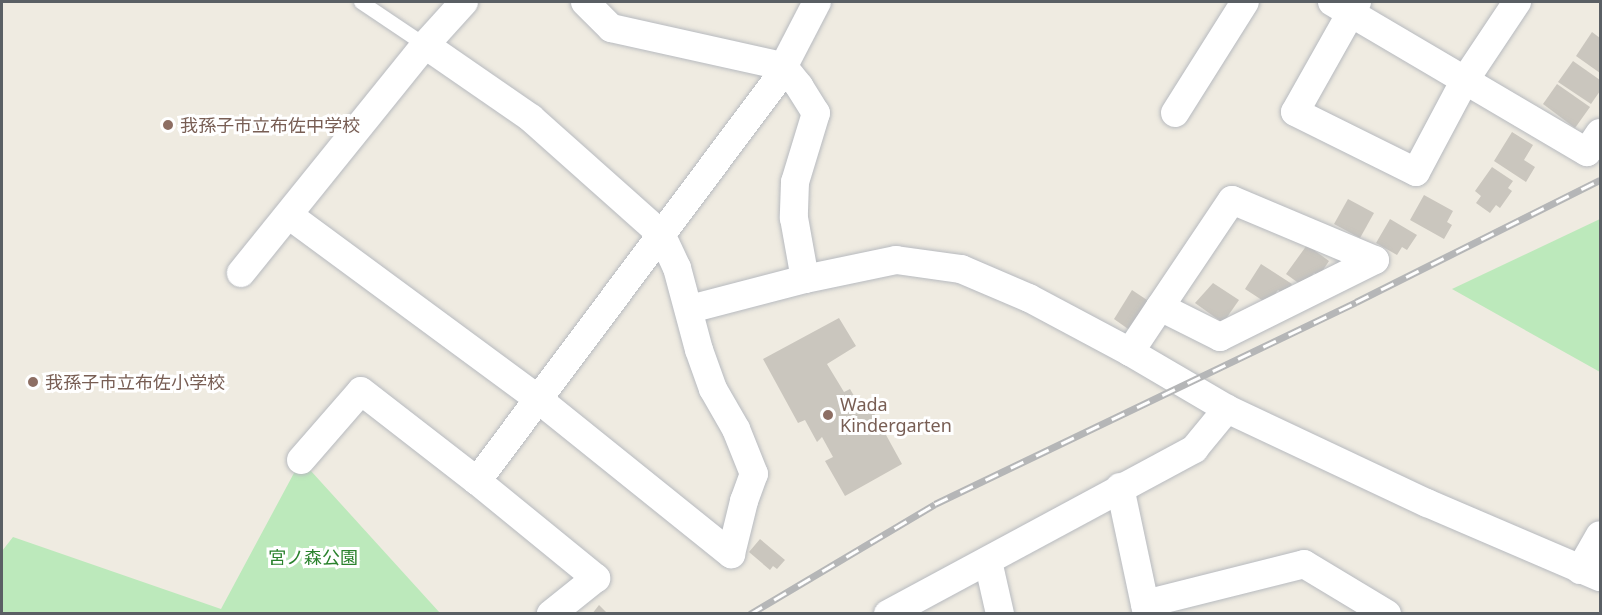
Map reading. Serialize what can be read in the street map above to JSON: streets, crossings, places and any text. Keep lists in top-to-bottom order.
{
  "parks": ["宮ノ森公園"],
  "places": ["我孫子市立布佐中学校", "我孫子市立布佐小学校", "Wada Kindergarten"]
}
